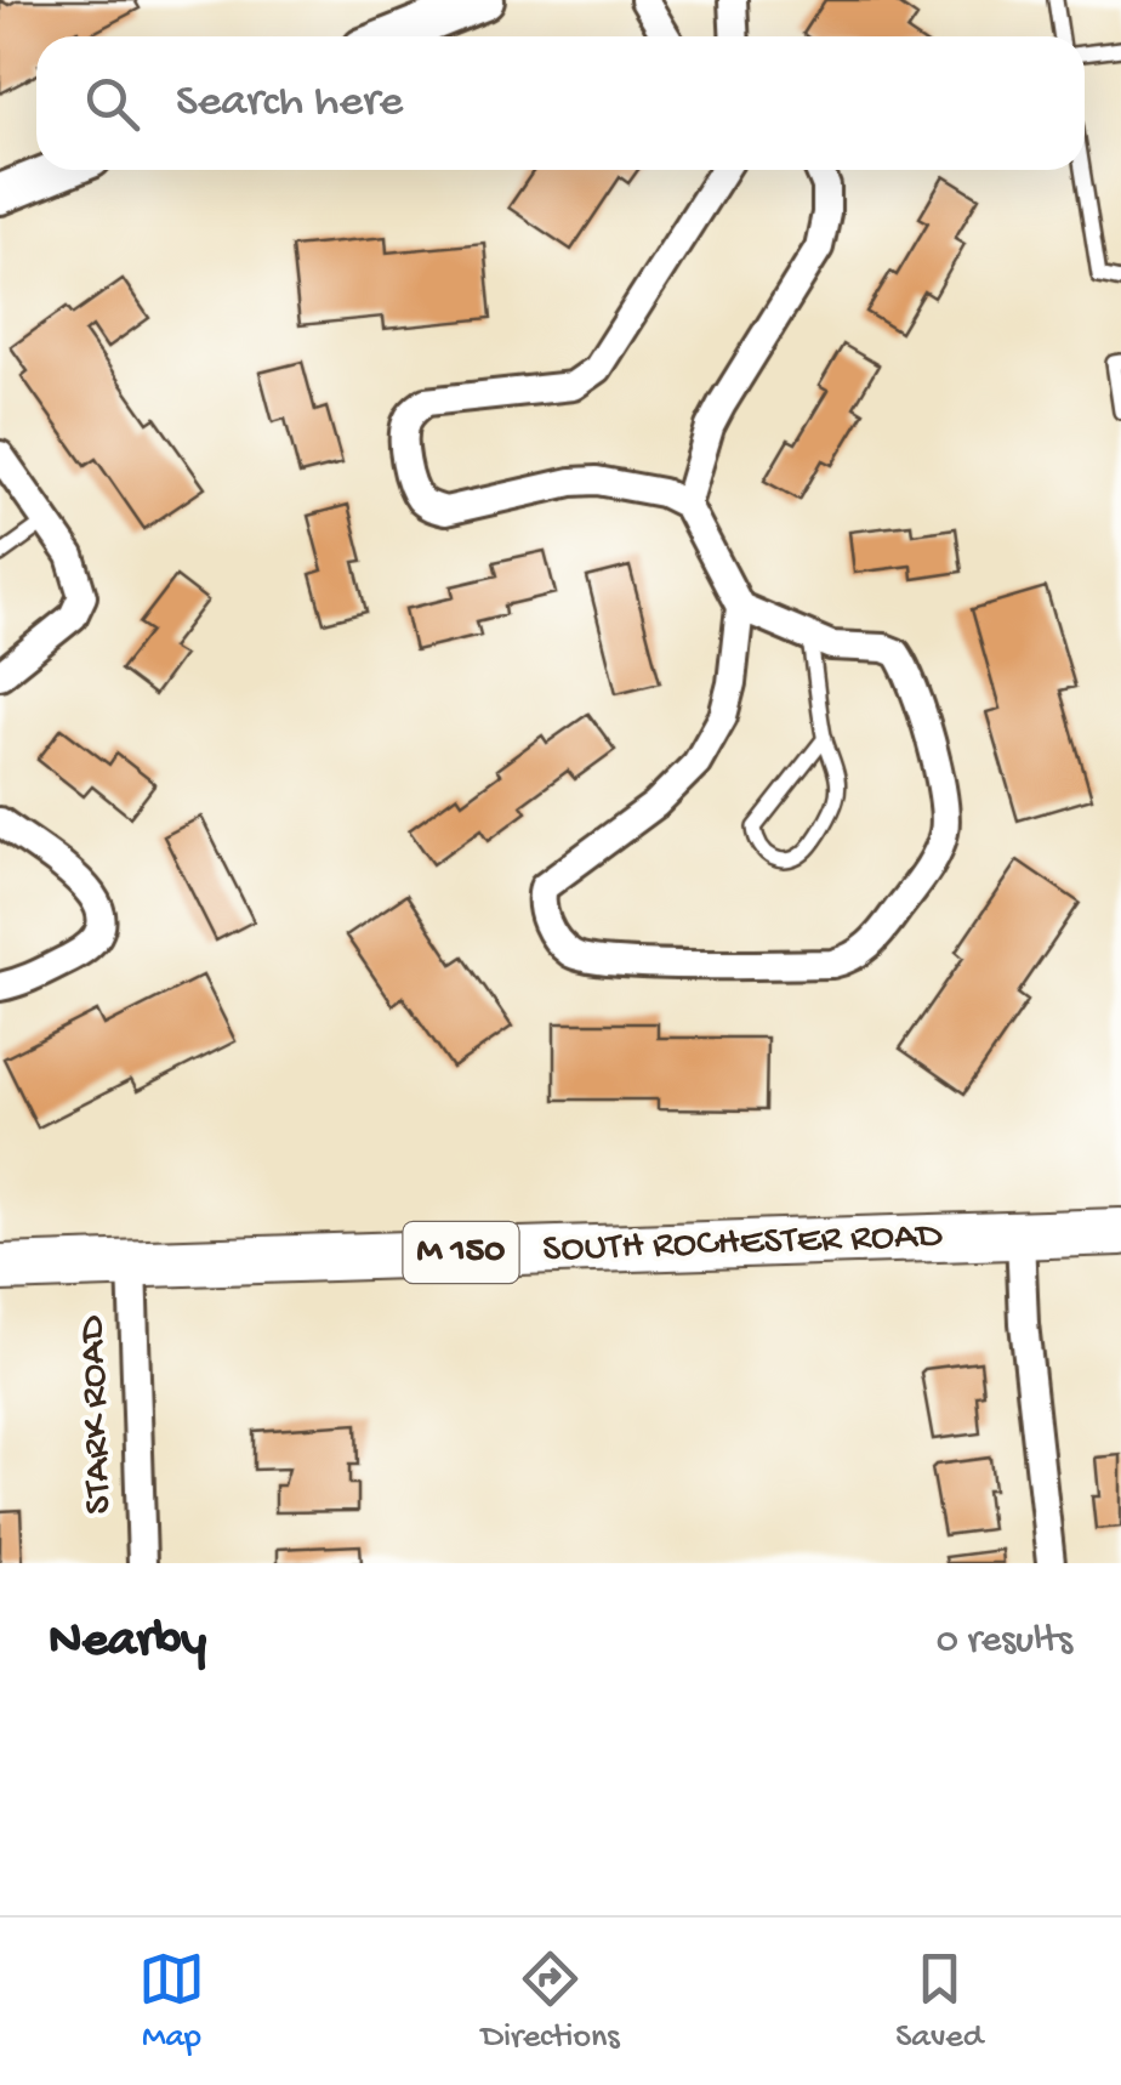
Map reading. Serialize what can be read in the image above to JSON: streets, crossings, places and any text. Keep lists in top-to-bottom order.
{
  "streets": {
    "main road": ["SOUTH ROCHESTER ROAD", "M 150"],
    "street": ["STARK ROAD"]
  },
  "crossings": [
    ["SOUTH ROCHESTER ROAD", "STARK ROAD"]
  ],
  "page": {
    "search": "Search here",
    "heading": ["Nearby", "0 results"],
    "nav": ["Map", "Directions", "Saved"]
  }
}
